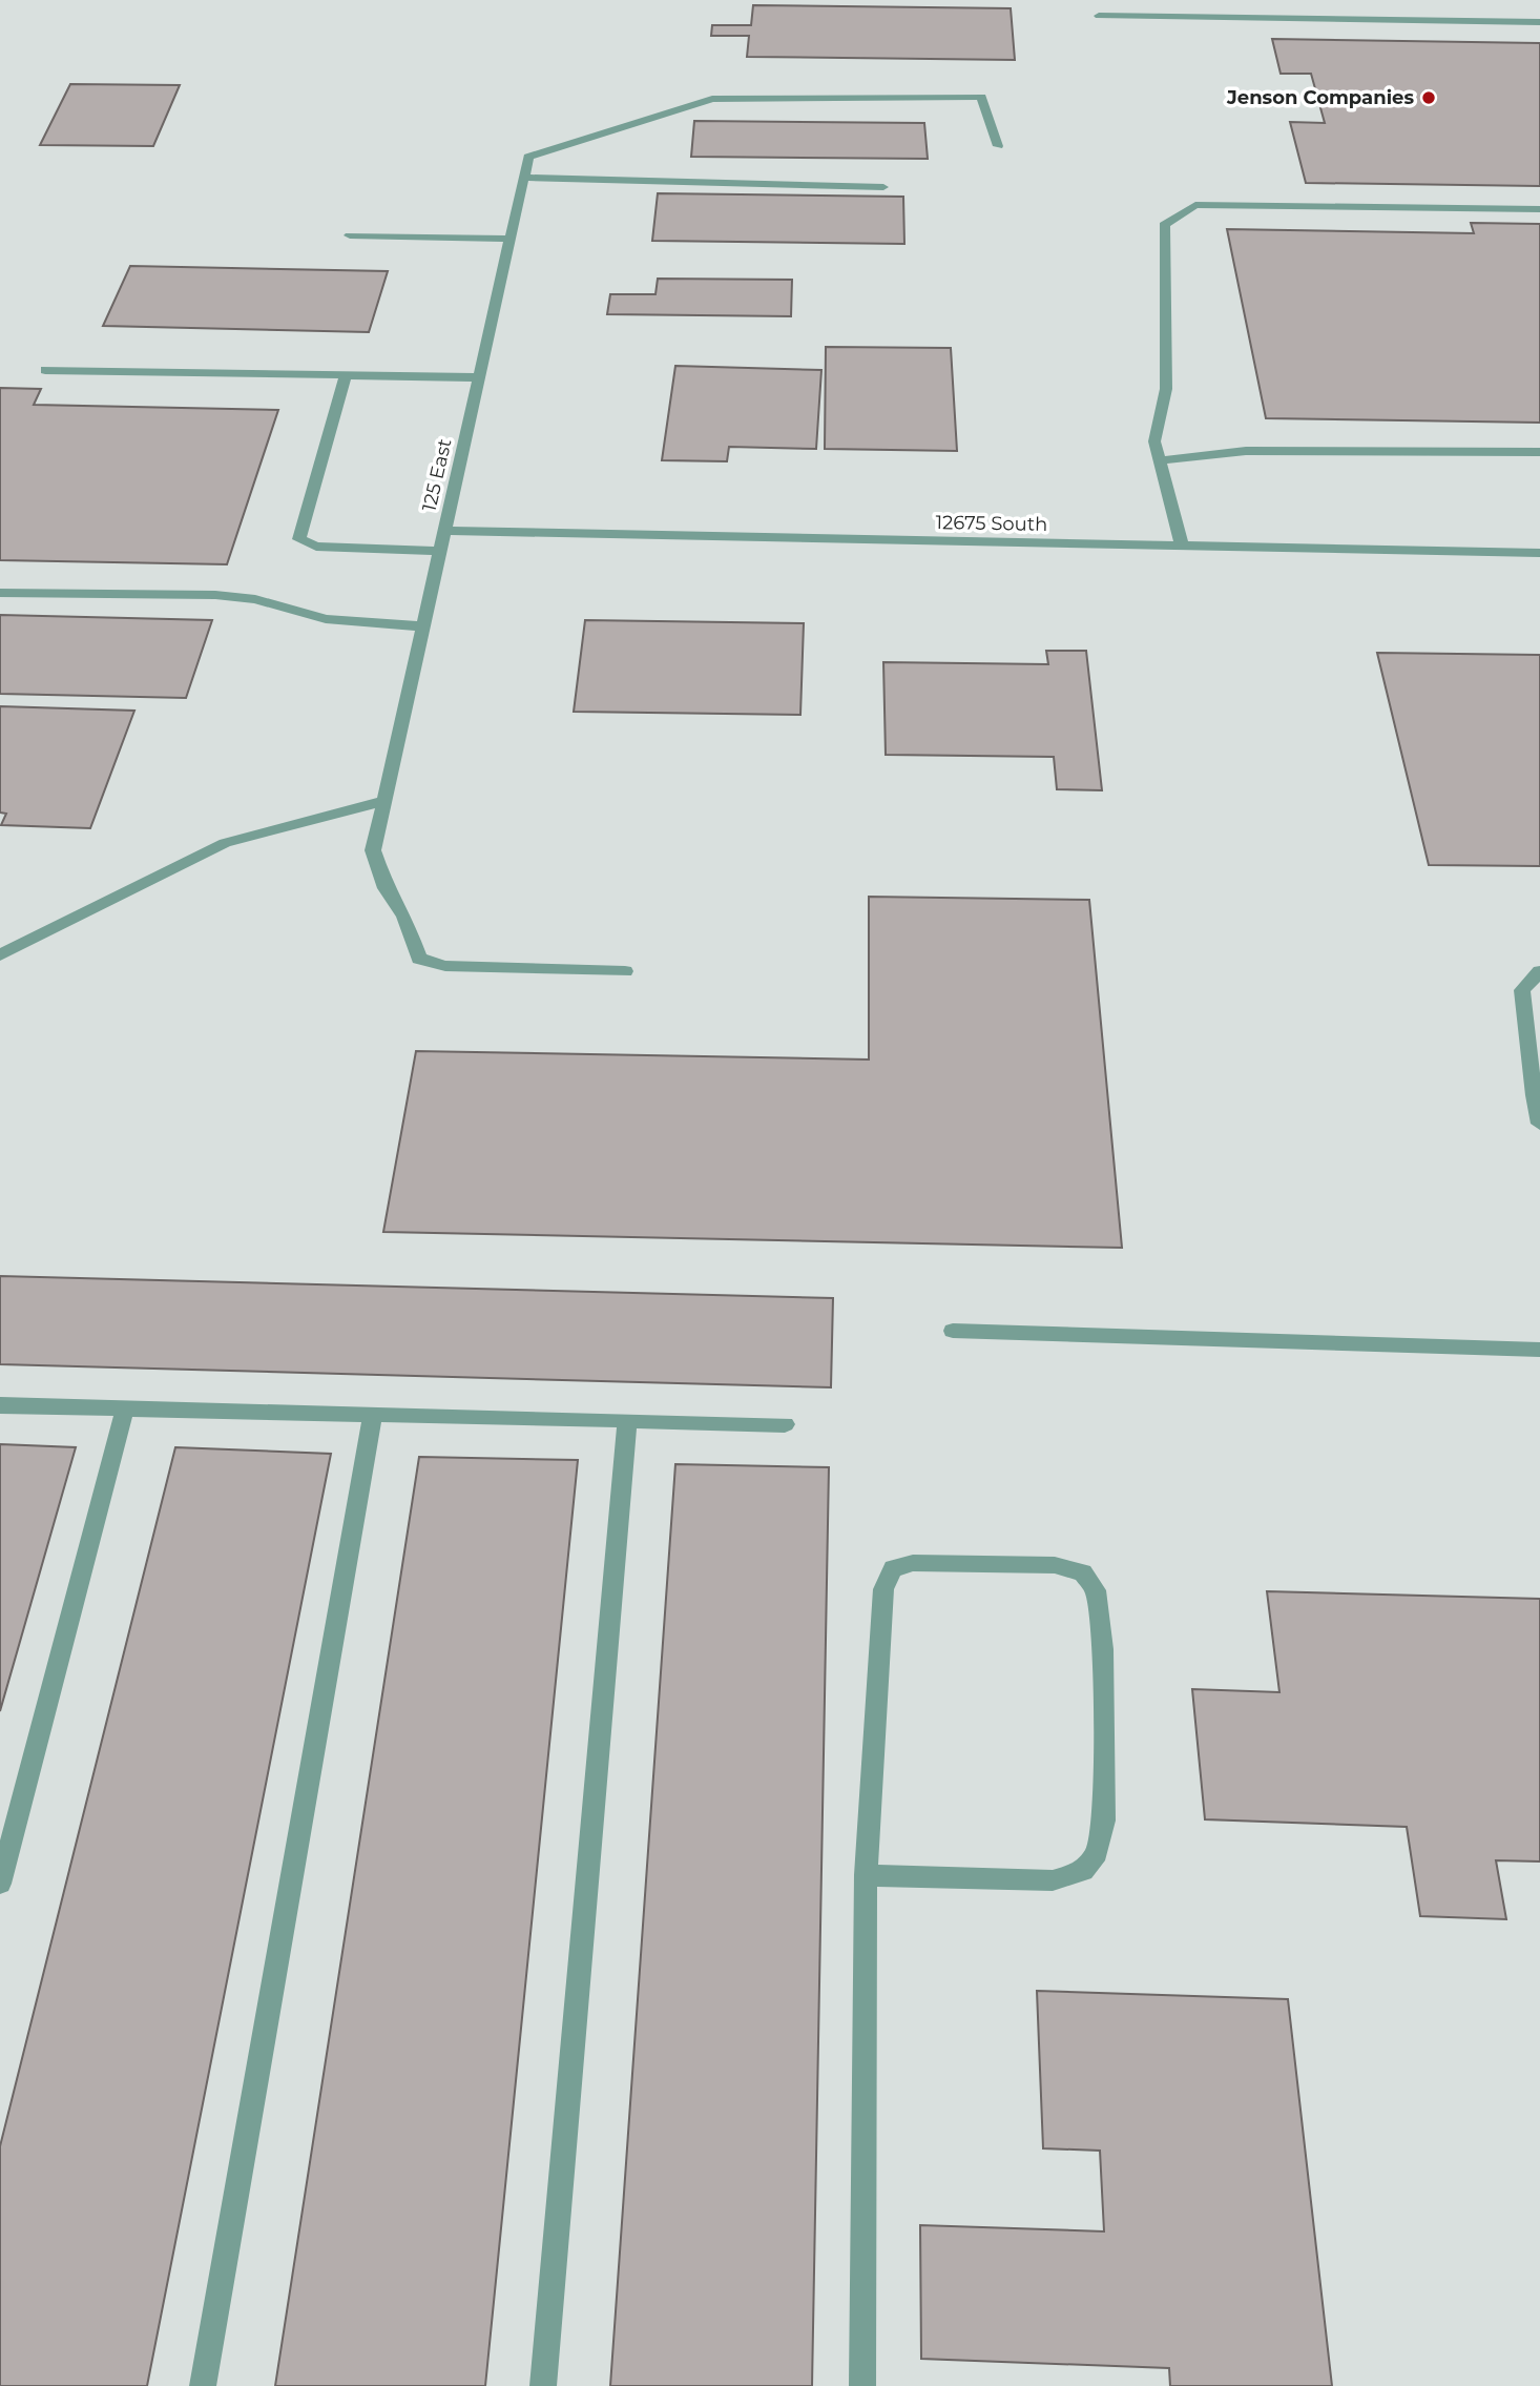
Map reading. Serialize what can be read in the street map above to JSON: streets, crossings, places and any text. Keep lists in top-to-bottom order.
{
  "streets": {
    "street": ["125 East", "12675 South"]
  },
  "crossings": [
    ["125 East", "12675 South"]
  ],
  "places": ["Jenson Companies"]
}
